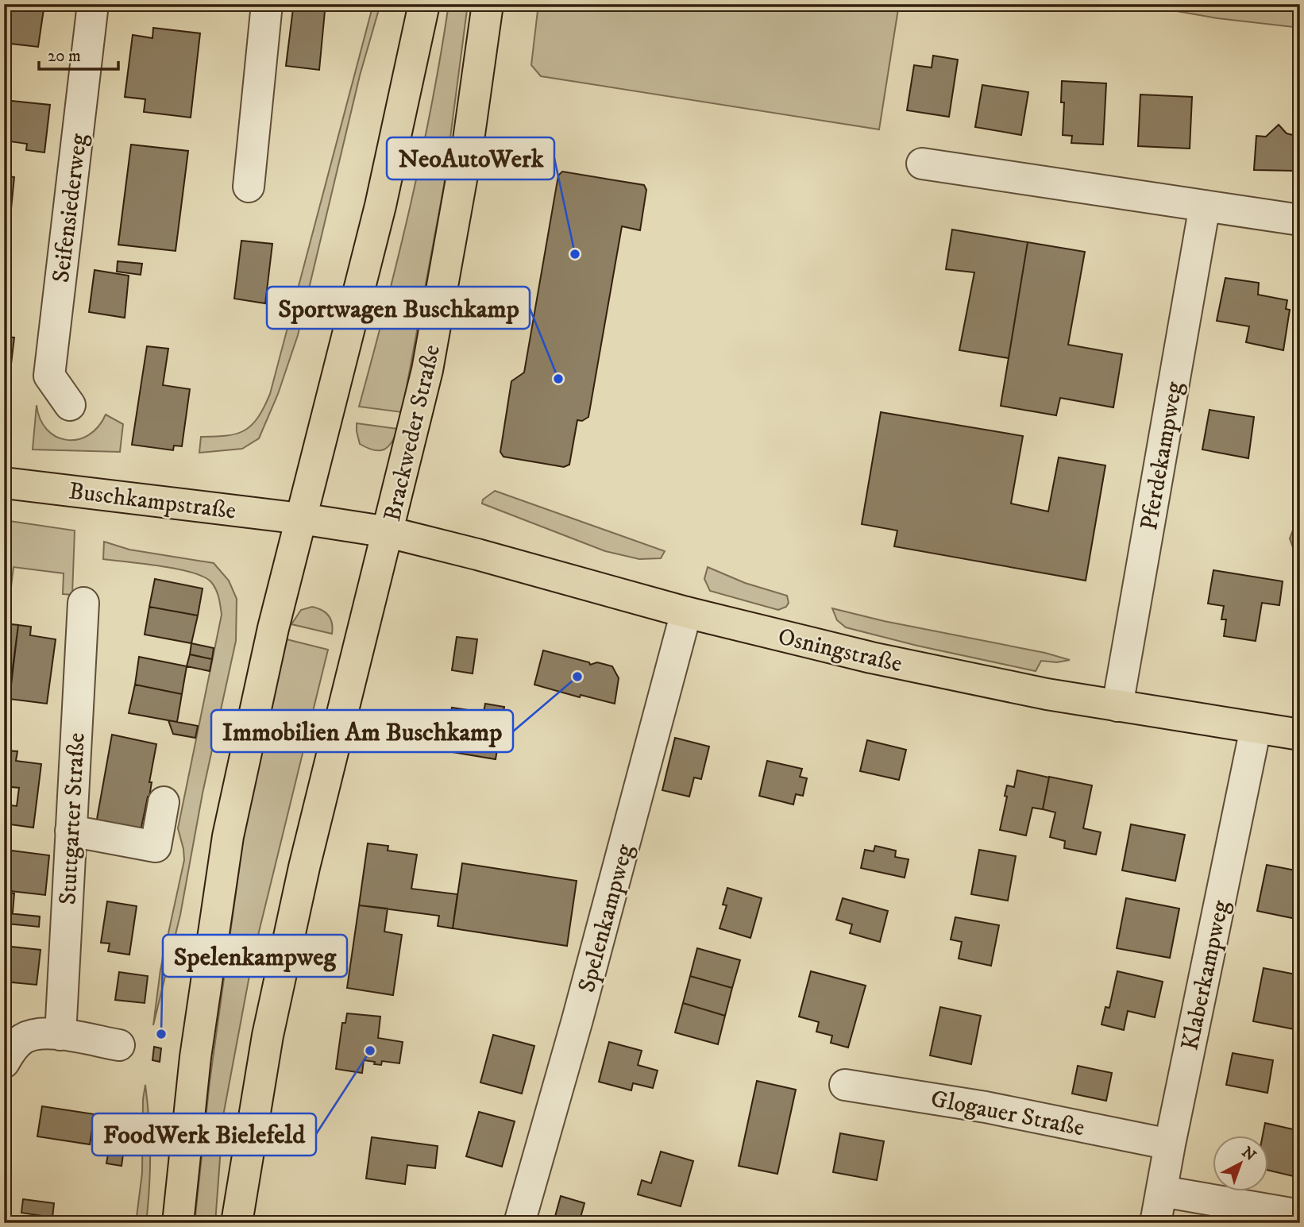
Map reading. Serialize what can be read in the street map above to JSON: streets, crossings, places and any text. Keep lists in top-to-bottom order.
{
  "streets": {
    "main road": ["Brackweder Straße", "Buschkampstraße", "Osningstraße"],
    "street": [
      "Seifensiederweg",
      "Pferdekampweg",
      "Stuttgarter Straße",
      "Spelenkampweg",
      "Klaberkampweg",
      "Glogauer Straße"
    ]
  },
  "crossings": [
    ["Brackweder Straße", "Buschkampstraße"],
    ["Brackweder Straße", "Osningstraße"],
    ["Pferdekampweg", "Osningstraße"],
    ["Buschkampstraße", "Osningstraße"],
    ["Osningstraße", "Spelenkampweg"],
    ["Osningstraße", "Klaberkampweg"],
    ["Klaberkampweg", "Glogauer Straße"]
  ],
  "places": [
    "NeoAutoWerk",
    "Sportwagen Buschkamp",
    "Immobilien Am Buschkamp",
    "Spelenkampweg",
    "FoodWerk Bielefeld"
  ],
  "scale_bar": "20 m",
  "north": "top right"
}
